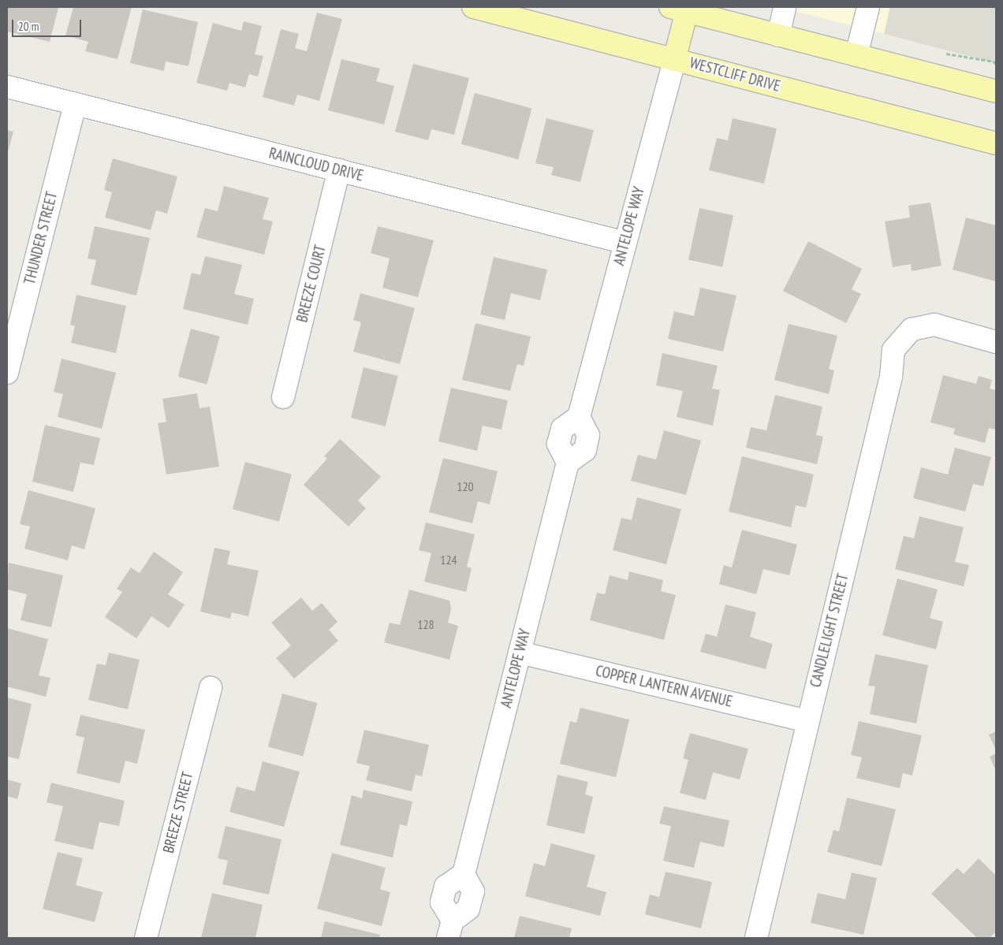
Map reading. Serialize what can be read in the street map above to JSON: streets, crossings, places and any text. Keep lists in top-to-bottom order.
{
  "streets": {
    "main road": ["WESTCLIFF DRIVE", "ANTELOPE WAY"],
    "street": [
      "RAINCLOUD DRIVE",
      "THUNDER STREET",
      "BREEZE COURT",
      "CANDLELIGHT STREET",
      "COPPER LANTERN AVENUE",
      "BREEZE STREET"
    ]
  },
  "crossings": [
    ["WESTCLIFF DRIVE", "ANTELOPE WAY"],
    ["RAINCLOUD DRIVE", "ANTELOPE WAY"],
    ["RAINCLOUD DRIVE", "THUNDER STREET"],
    ["RAINCLOUD DRIVE", "BREEZE COURT"],
    ["ANTELOPE WAY", "COPPER LANTERN AVENUE"],
    ["CANDLELIGHT STREET", "COPPER LANTERN AVENUE"]
  ],
  "house_numbers": ["120", "124", "128"],
  "scale_bar": "20 m"
}
